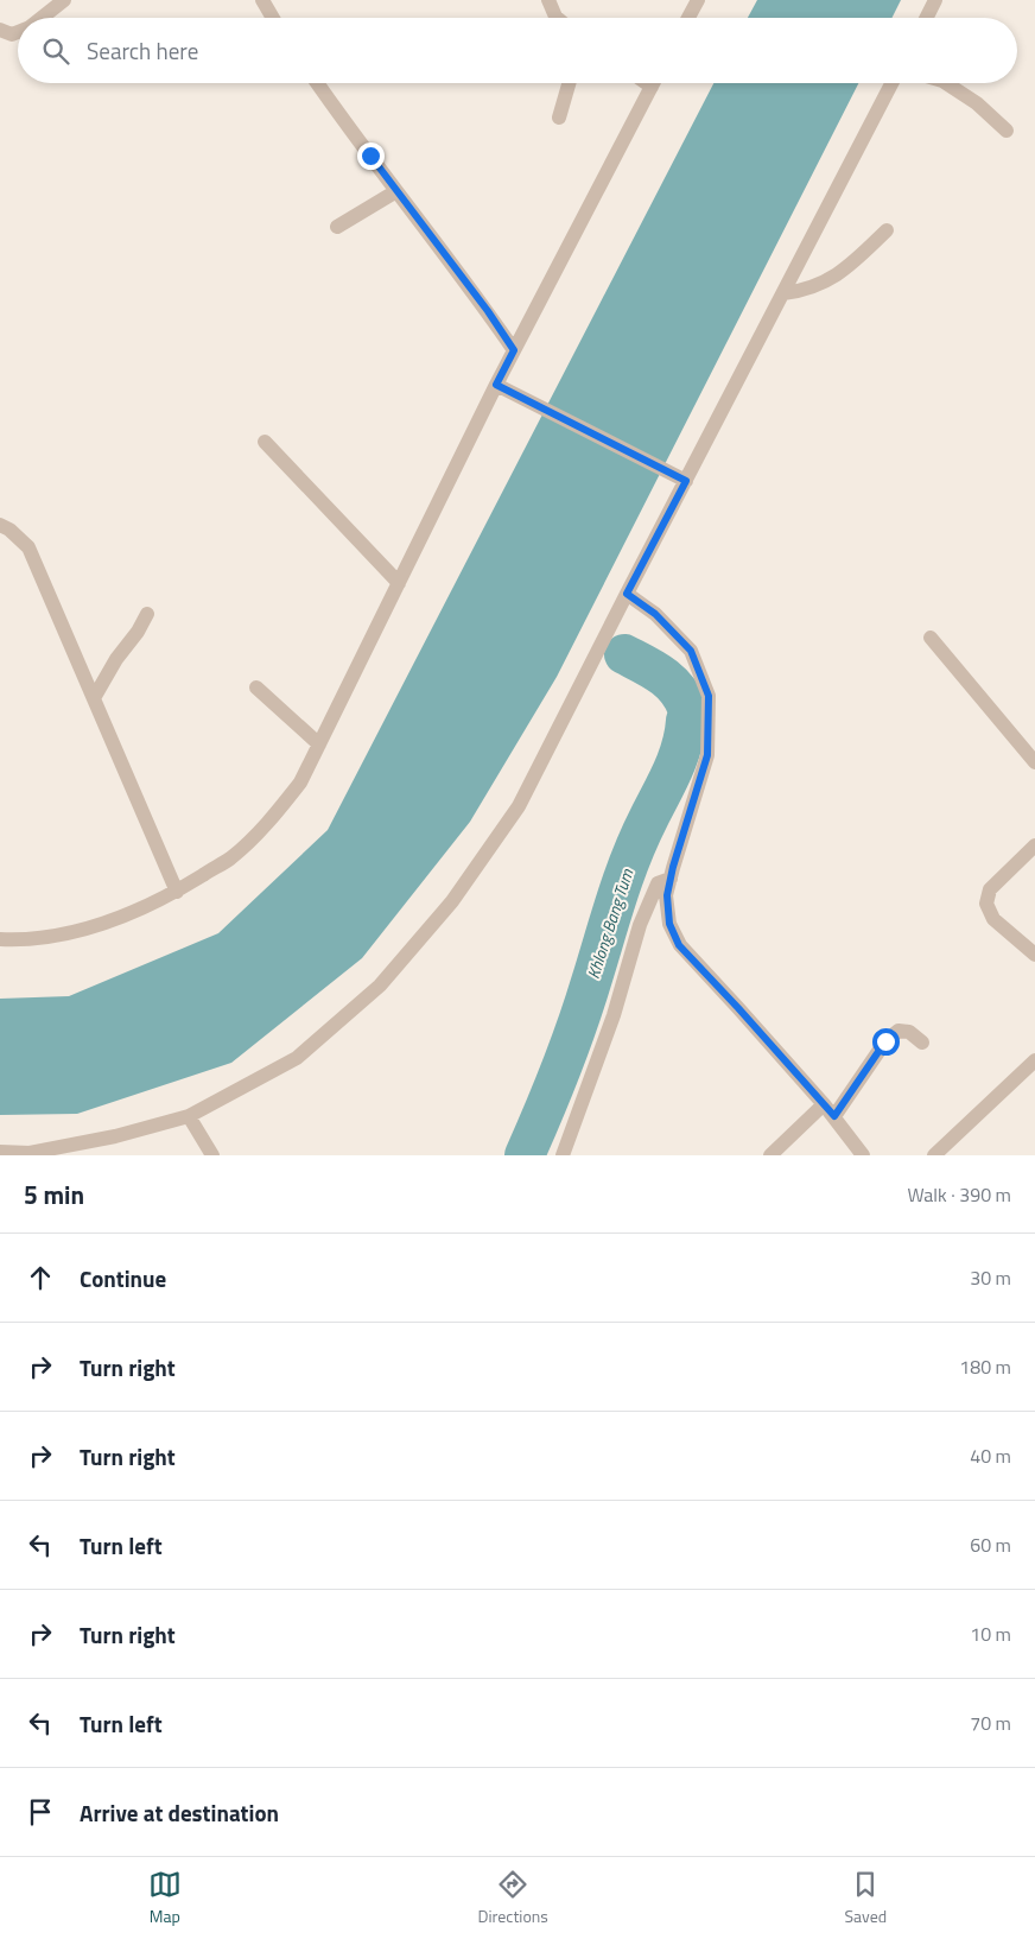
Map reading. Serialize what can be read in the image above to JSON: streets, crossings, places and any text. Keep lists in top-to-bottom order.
{
  "water": ["Khlong Bang Tum"],
  "page": {
    "search": "Search here",
    "heading": ["5 min", "Walk · 390 m"],
    "list": [
      ["Continue", "30 m"],
      ["Turn right", "180 m"],
      ["Turn right", "40 m"],
      ["Turn left", "60 m"],
      ["Turn right", "10 m"],
      ["Turn left", "70 m"],
      "Arrive at destination"
    ],
    "nav": ["Map", "Directions", "Saved"]
  }
}
